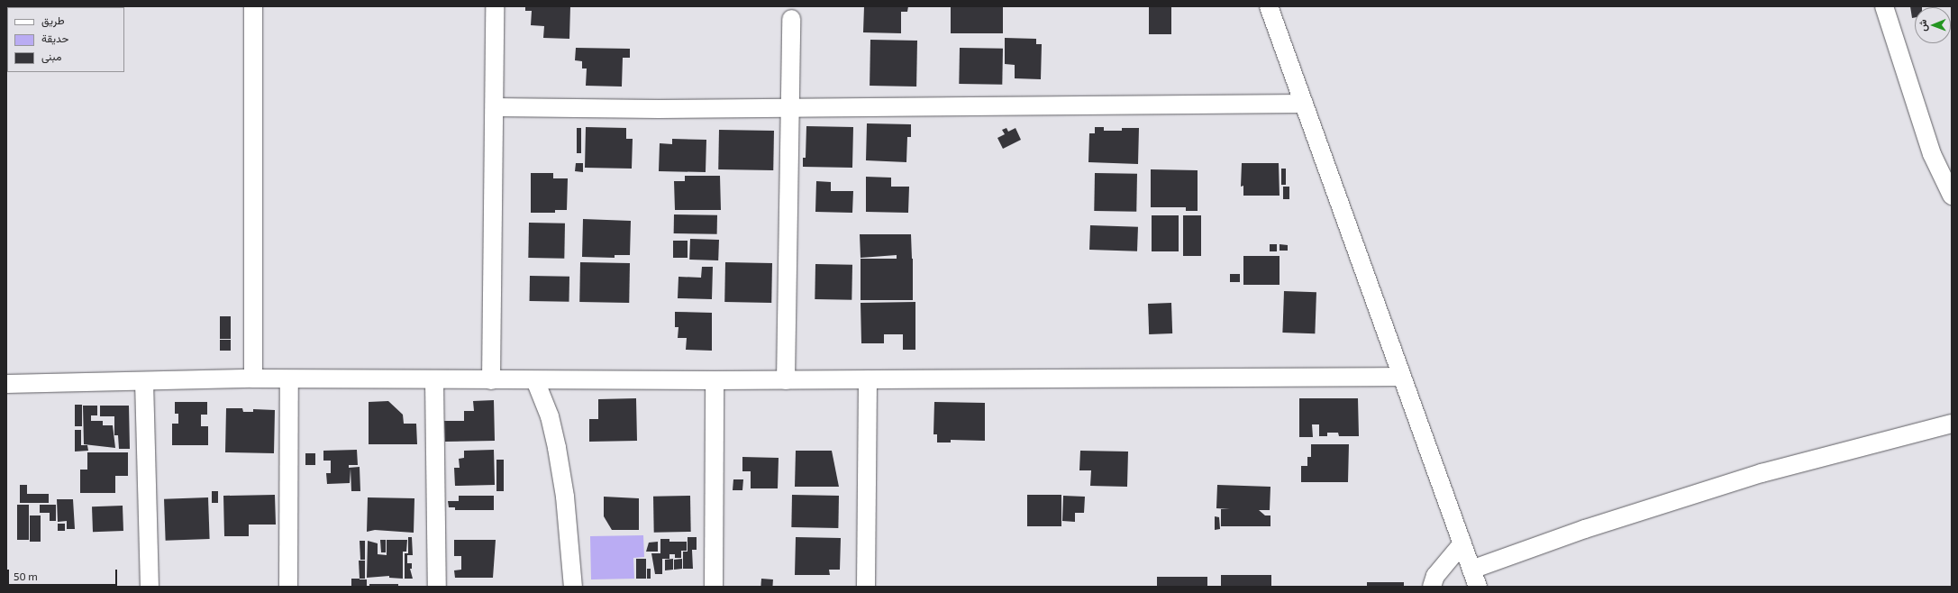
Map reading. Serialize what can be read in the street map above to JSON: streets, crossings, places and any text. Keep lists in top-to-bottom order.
{
  "legend": ["طريق", "حديقة", "مبنى"],
  "scale_bar": "50 m",
  "north": "left"
}
